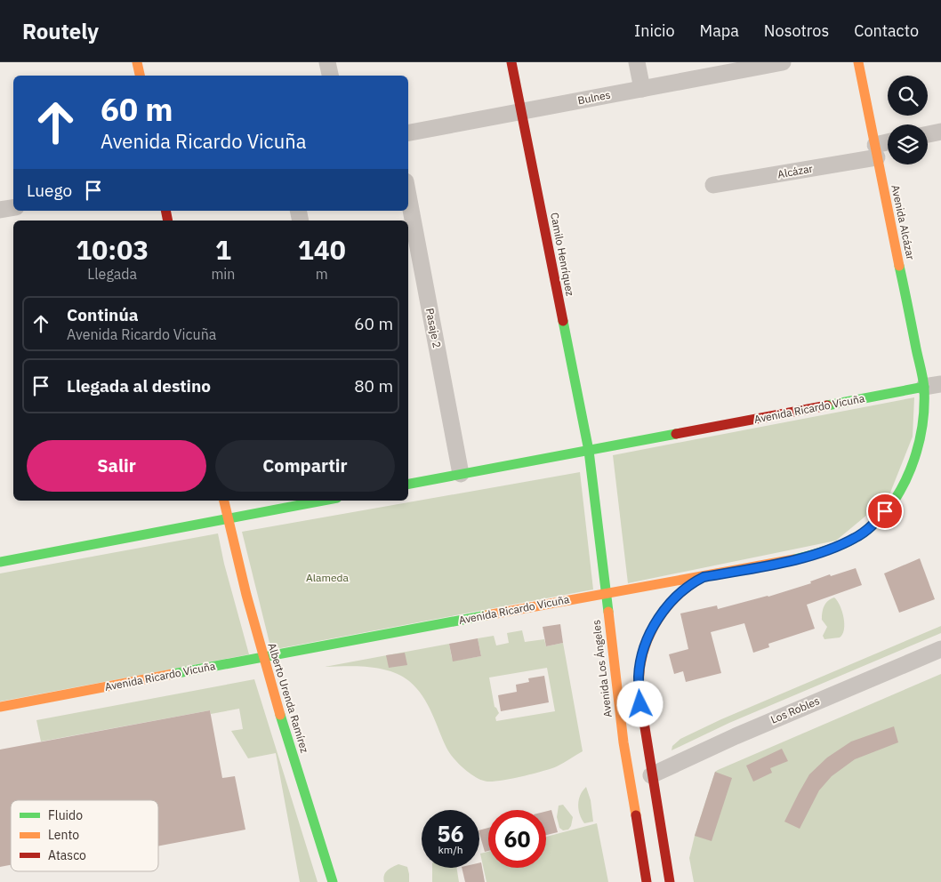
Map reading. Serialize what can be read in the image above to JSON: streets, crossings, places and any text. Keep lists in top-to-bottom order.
{
  "streets": {
    "main road": [
      "Avenida Alcázar",
      "Camilo Henríquez",
      "Avenida Ricardo Vicuña",
      "Avenida Los Ángeles",
      "Alberto Urenda Ramírez"
    ],
    "street": [
      "Bulnes",
      "Alcázar",
      "Pasaje 2",
      "Los Robles"
    ]
  },
  "crossings": [
    ["Bulnes", "Camilo Henríquez"],
    ["Alcázar", "Avenida Alcázar"],
    ["Avenida Alcázar", "Avenida Ricardo Vicuña"],
    ["Camilo Henríquez", "Avenida Ricardo Vicuña"],
    ["Camilo Henríquez", "Avenida Los Ángeles"],
    ["Pasaje 2", "Avenida Ricardo Vicuña"],
    ["Avenida Ricardo Vicuña", "Avenida Los Ángeles"],
    ["Avenida Ricardo Vicuña", "Alberto Urenda Ramírez"]
  ],
  "parks": ["Alameda"],
  "legend": ["Fluido", "Lento", "Atasco"],
  "page": {
    "header": "Routely",
    "nav": [
      "Inicio",
      "Mapa",
      "Nosotros",
      "Contacto"
    ],
    "turn": ["60 m", "Avenida Ricardo Vicuña"],
    "then": "Luego",
    "eta": [
      "10:03",
      "Llegada",
      "1",
      "min",
      "140",
      "m"
    ],
    "list": [
      {
        "name": "Continúa",
        "note": "Avenida Ricardo Vicuña",
        "value": "60 m"
      },
      {
        "name": "Llegada al destino",
        "value": "80 m"
      }
    ],
    "buttons": ["Salir", "Compartir"],
    "speed": "56 km/h",
    "limit": "60"
  }
}
